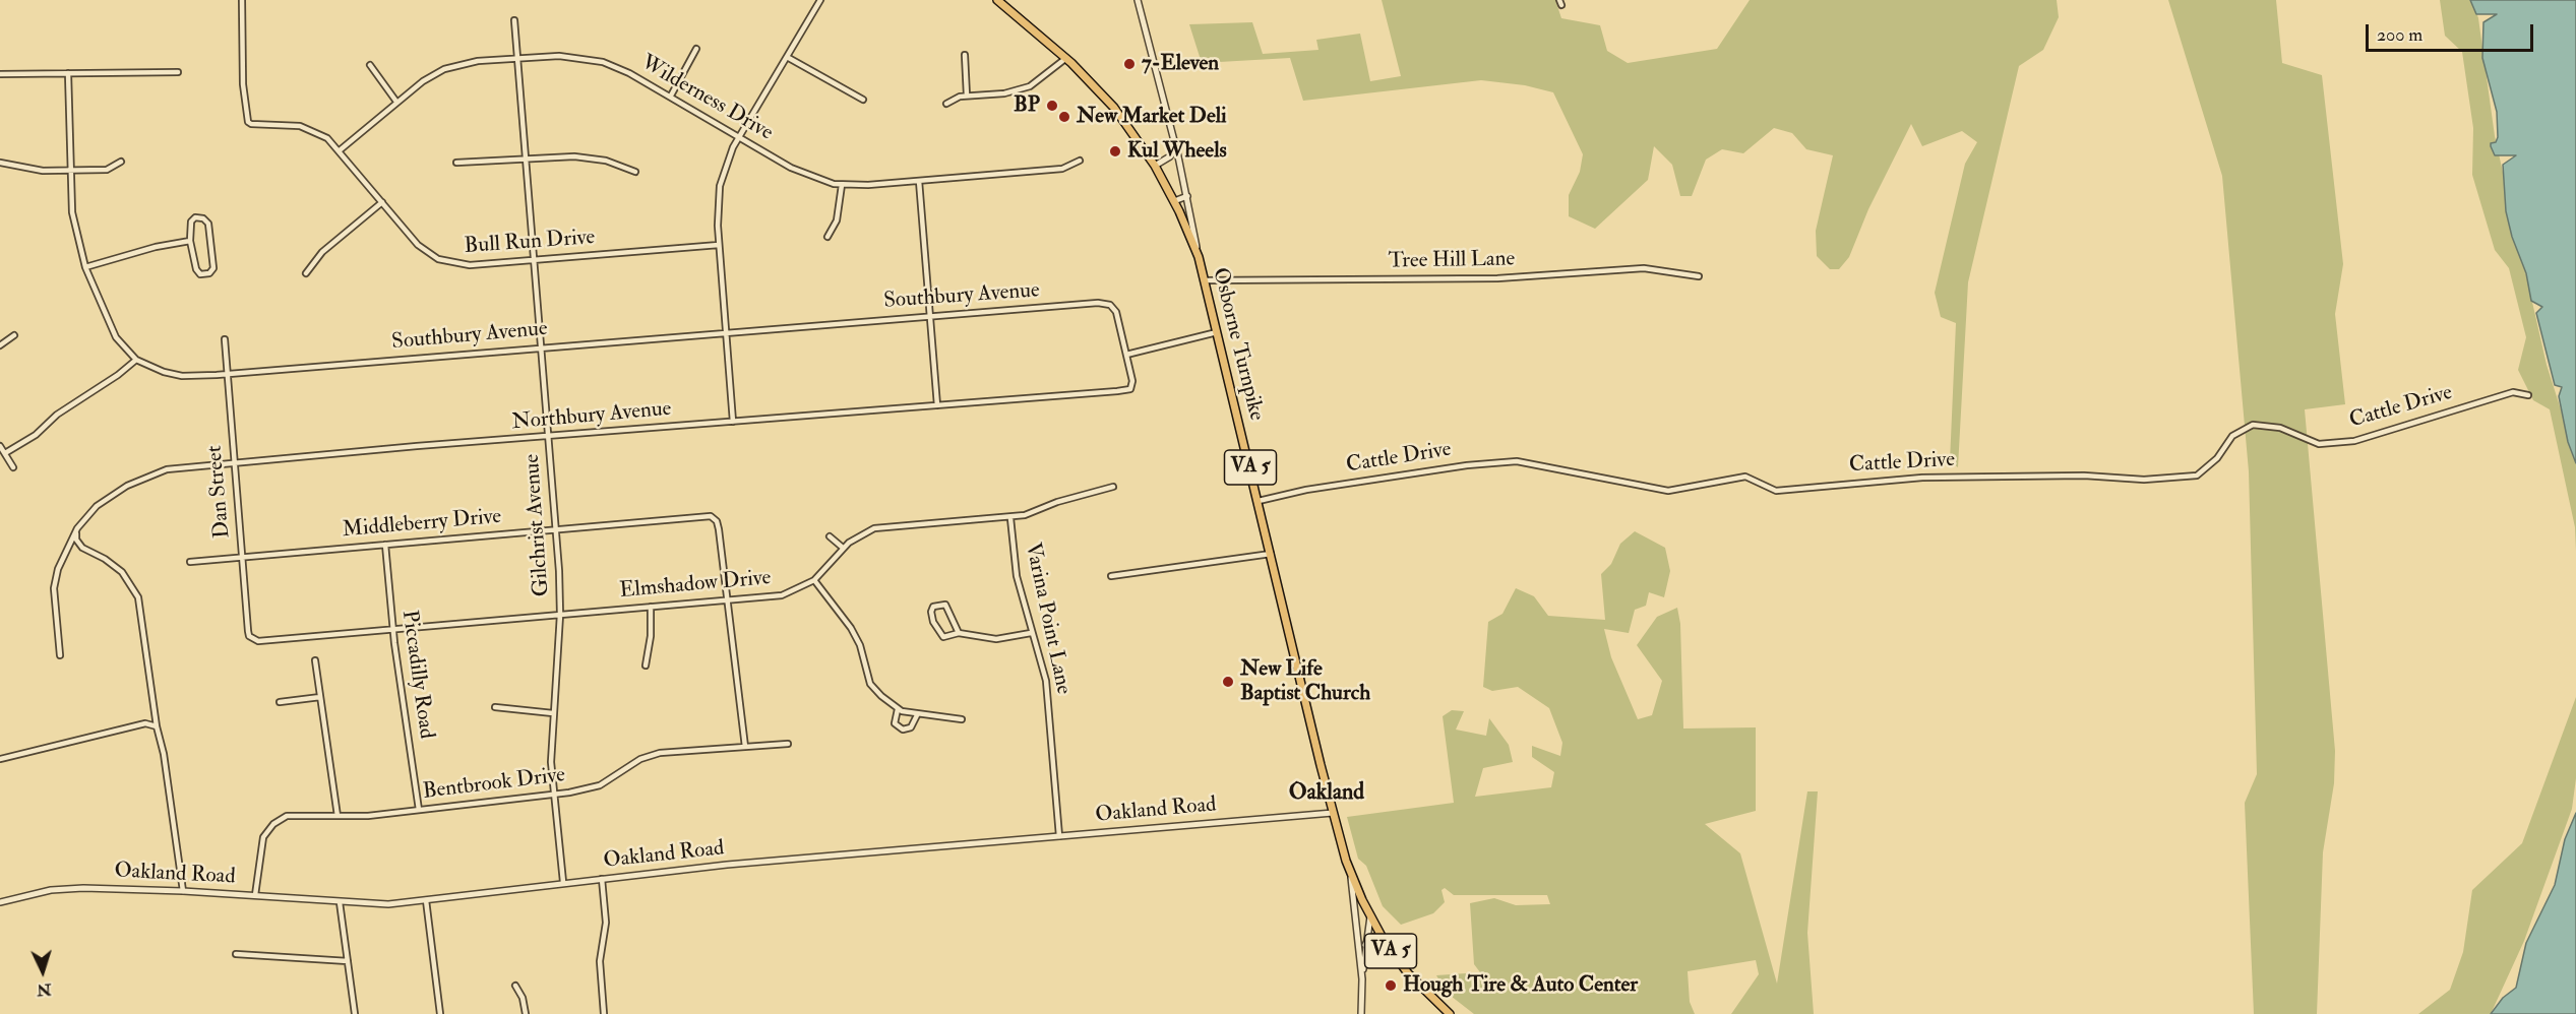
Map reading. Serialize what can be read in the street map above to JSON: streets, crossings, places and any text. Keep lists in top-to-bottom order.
{
  "streets": {
    "main road": ["Osborne Turnpike", "VA 5"],
    "street": [
      "Wilderness Drive",
      "Bull Run Drive",
      "Tree Hill Lane",
      "Southbury Avenue",
      "Cattle Drive",
      "Northbury Avenue",
      "Dan Street",
      "Middleberry Drive",
      "Gilchrist Avenue",
      "Elmshadow Drive",
      "Varina Point Lane",
      "Piccadilly Road",
      "Bentbrook Drive",
      "Oakland Road"
    ]
  },
  "crossings": [
    ["Wilderness Drive", "Bull Run Drive"],
    ["Wilderness Drive", "Gilchrist Avenue"],
    ["Bull Run Drive", "Gilchrist Avenue"],
    ["Tree Hill Lane", "Osborne Turnpike"],
    ["Southbury Avenue", "Northbury Avenue"],
    ["Southbury Avenue", "Dan Street"],
    ["Southbury Avenue", "Gilchrist Avenue"],
    ["Osborne Turnpike", "Cattle Drive"],
    ["Osborne Turnpike", "VA 5"],
    ["Osborne Turnpike", "Oakland Road"],
    ["Northbury Avenue", "Dan Street"],
    ["Northbury Avenue", "Gilchrist Avenue"],
    ["Dan Street", "Middleberry Drive"],
    ["Dan Street", "Elmshadow Drive"],
    ["Middleberry Drive", "Gilchrist Avenue"],
    ["Middleberry Drive", "Elmshadow Drive"],
    ["Middleberry Drive", "Piccadilly Road"],
    ["Gilchrist Avenue", "Elmshadow Drive"],
    ["Gilchrist Avenue", "Bentbrook Drive"],
    ["Gilchrist Avenue", "Oakland Road"],
    ["Elmshadow Drive", "Varina Point Lane"],
    ["Elmshadow Drive", "Piccadilly Road"],
    ["Varina Point Lane", "Oakland Road"],
    ["Piccadilly Road", "Bentbrook Drive"],
    ["Bentbrook Drive", "Oakland Road"]
  ],
  "districts": ["Oakland"],
  "places": [
    "7-Eleven",
    "BP",
    "New Market Deli",
    "Kul Wheels",
    "New Life Baptist Church",
    "Hough Tire & Auto Center"
  ],
  "scale_bar": "200 m",
  "north": "bottom"
}
